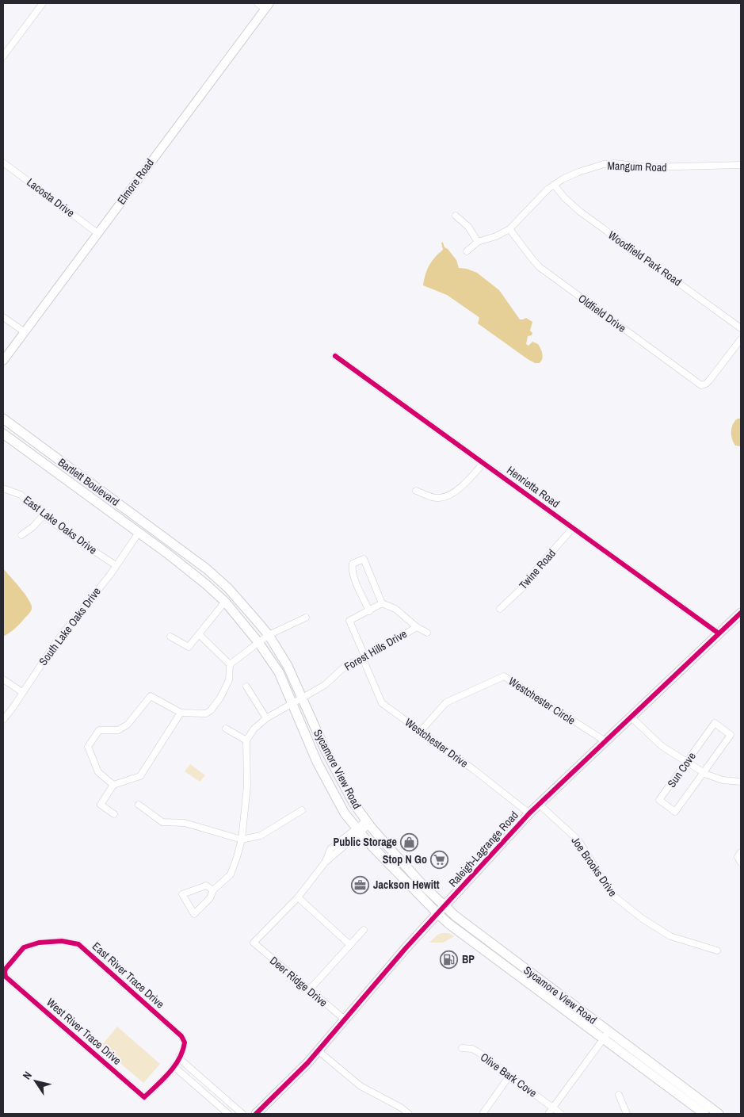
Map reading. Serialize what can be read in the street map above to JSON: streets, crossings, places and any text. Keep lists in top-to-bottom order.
{
  "streets": {
    "main road": ["Bartlett Boulevard", "Sycamore View Road", "Raleigh-Lagrange Road"],
    "street": [
      "Mangum Road",
      "Elmore Road",
      "Lacosta Drive",
      "Woodfield Park Road",
      "Oldfield Drive",
      "Henrietta Road",
      "East Lake Oaks Drive",
      "Twine Road",
      "South Lake Oaks Drive",
      "Forest Hills Drive",
      "Westchester Circle",
      "Westchester Drive",
      "Sun Cove",
      "Joe Brooks Drive",
      "East River Trace Drive",
      "Deer Ridge Drive",
      "West River Trace Drive",
      "Olive Bark Cove"
    ]
  },
  "crossings": [
    ["Mangum Road", "Woodfield Park Road"],
    ["Mangum Road", "Oldfield Drive"],
    ["Elmore Road", "Lacosta Drive"],
    ["Bartlett Boulevard", "South Lake Oaks Drive"],
    ["Bartlett Boulevard", "Sycamore View Road"],
    ["Henrietta Road", "Twine Road"],
    ["Henrietta Road", "Raleigh-Lagrange Road"],
    ["East Lake Oaks Drive", "South Lake Oaks Drive"],
    ["Forest Hills Drive", "Westchester Drive"],
    ["Forest Hills Drive", "Sycamore View Road"],
    ["Westchester Circle", "Westchester Drive"],
    ["Westchester Circle", "Raleigh-Lagrange Road"],
    ["Westchester Drive", "Raleigh-Lagrange Road"],
    ["Sycamore View Road", "Raleigh-Lagrange Road"],
    ["Raleigh-Lagrange Road", "Joe Brooks Drive"],
    ["Raleigh-Lagrange Road", "Deer Ridge Drive"],
    ["East River Trace Drive", "West River Trace Drive"]
  ],
  "places": {
    "shop": ["Public Storage"],
    "supermarket": ["Stop N Go"],
    "office": ["Jackson Hewitt"],
    "fuel station": ["BP"]
  },
  "north": "top left"
}
